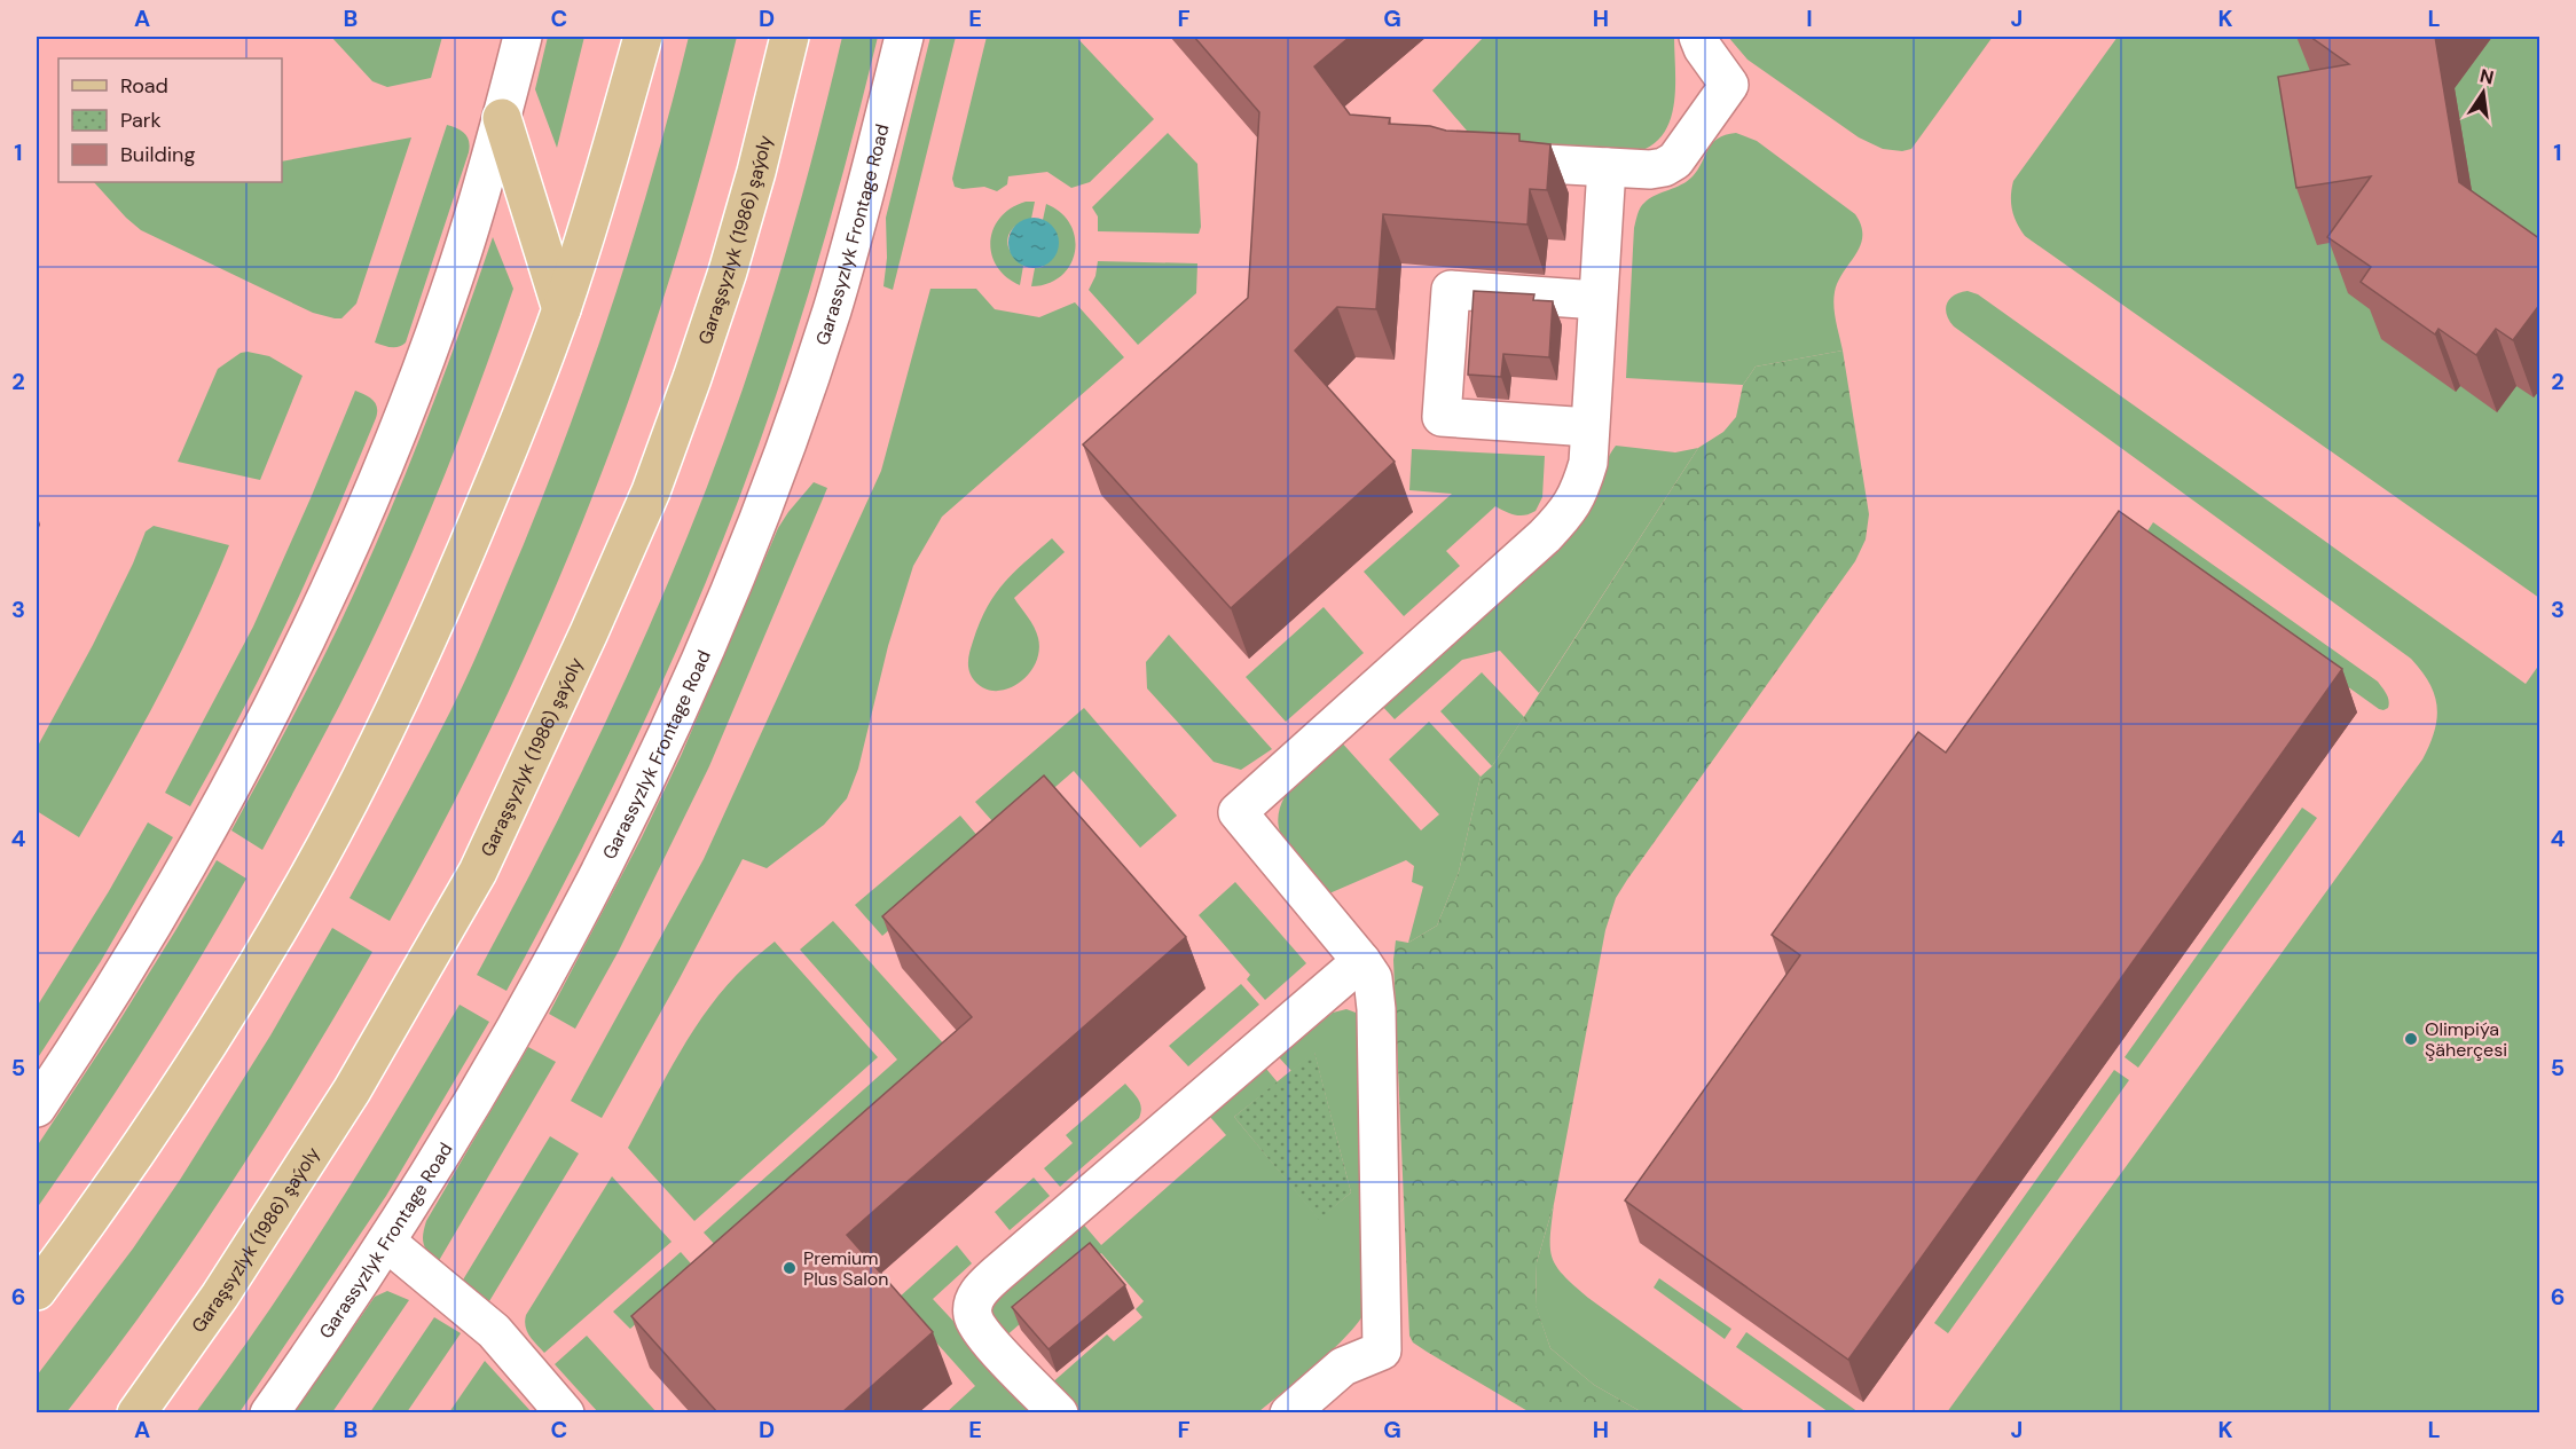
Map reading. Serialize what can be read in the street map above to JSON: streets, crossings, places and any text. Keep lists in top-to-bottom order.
{
  "streets": {
    "main road": ["Garaşsyzlyk (1986) şaýoly"],
    "street": ["Garassyzlyk Frontage Road"]
  },
  "places": ["Olimpiýa Şäherçesi", "Premium Plus Salon"],
  "legend": ["Road", "Park", "Building"],
  "north": "top",
  "grid": {
    "columns": [
      "A",
      "B",
      "C",
      "D",
      "E",
      "F",
      "G",
      "H",
      "I",
      "J",
      "K",
      "L"
    ],
    "rows": [
      "1",
      "2",
      "3",
      "4",
      "5",
      "6"
    ]
  }
}
